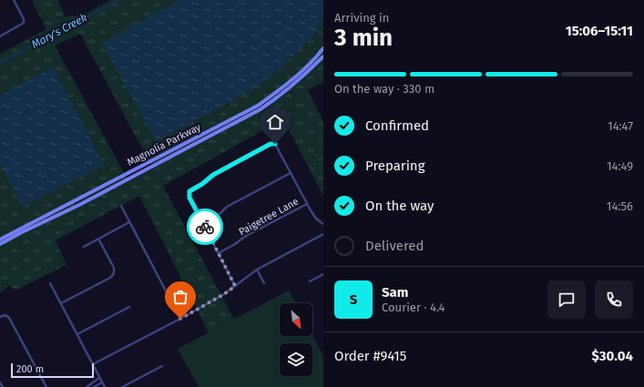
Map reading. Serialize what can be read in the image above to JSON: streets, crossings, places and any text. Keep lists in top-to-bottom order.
{
  "streets": {
    "street": ["Magnolia Parkway", "Paigetree Lane"]
  },
  "water": ["Mary's Creek"],
  "scale_bar": "200 m",
  "north": "bottom right",
  "page": {
    "heading": ["3 min", "Arriving in", "15:06–15:11"],
    "panel": [
      "Sam",
      "Courier · 4.4",
      "Order #9415",
      "$30.04"
    ],
    "bar": "On the way · 330 m",
    "list": [
      ["Confirmed", "14:47"],
      ["Preparing", "14:49"],
      ["On the way", "14:56"],
      "Delivered"
    ],
    "round": "S",
    "scale": "200 m"
  }
}
